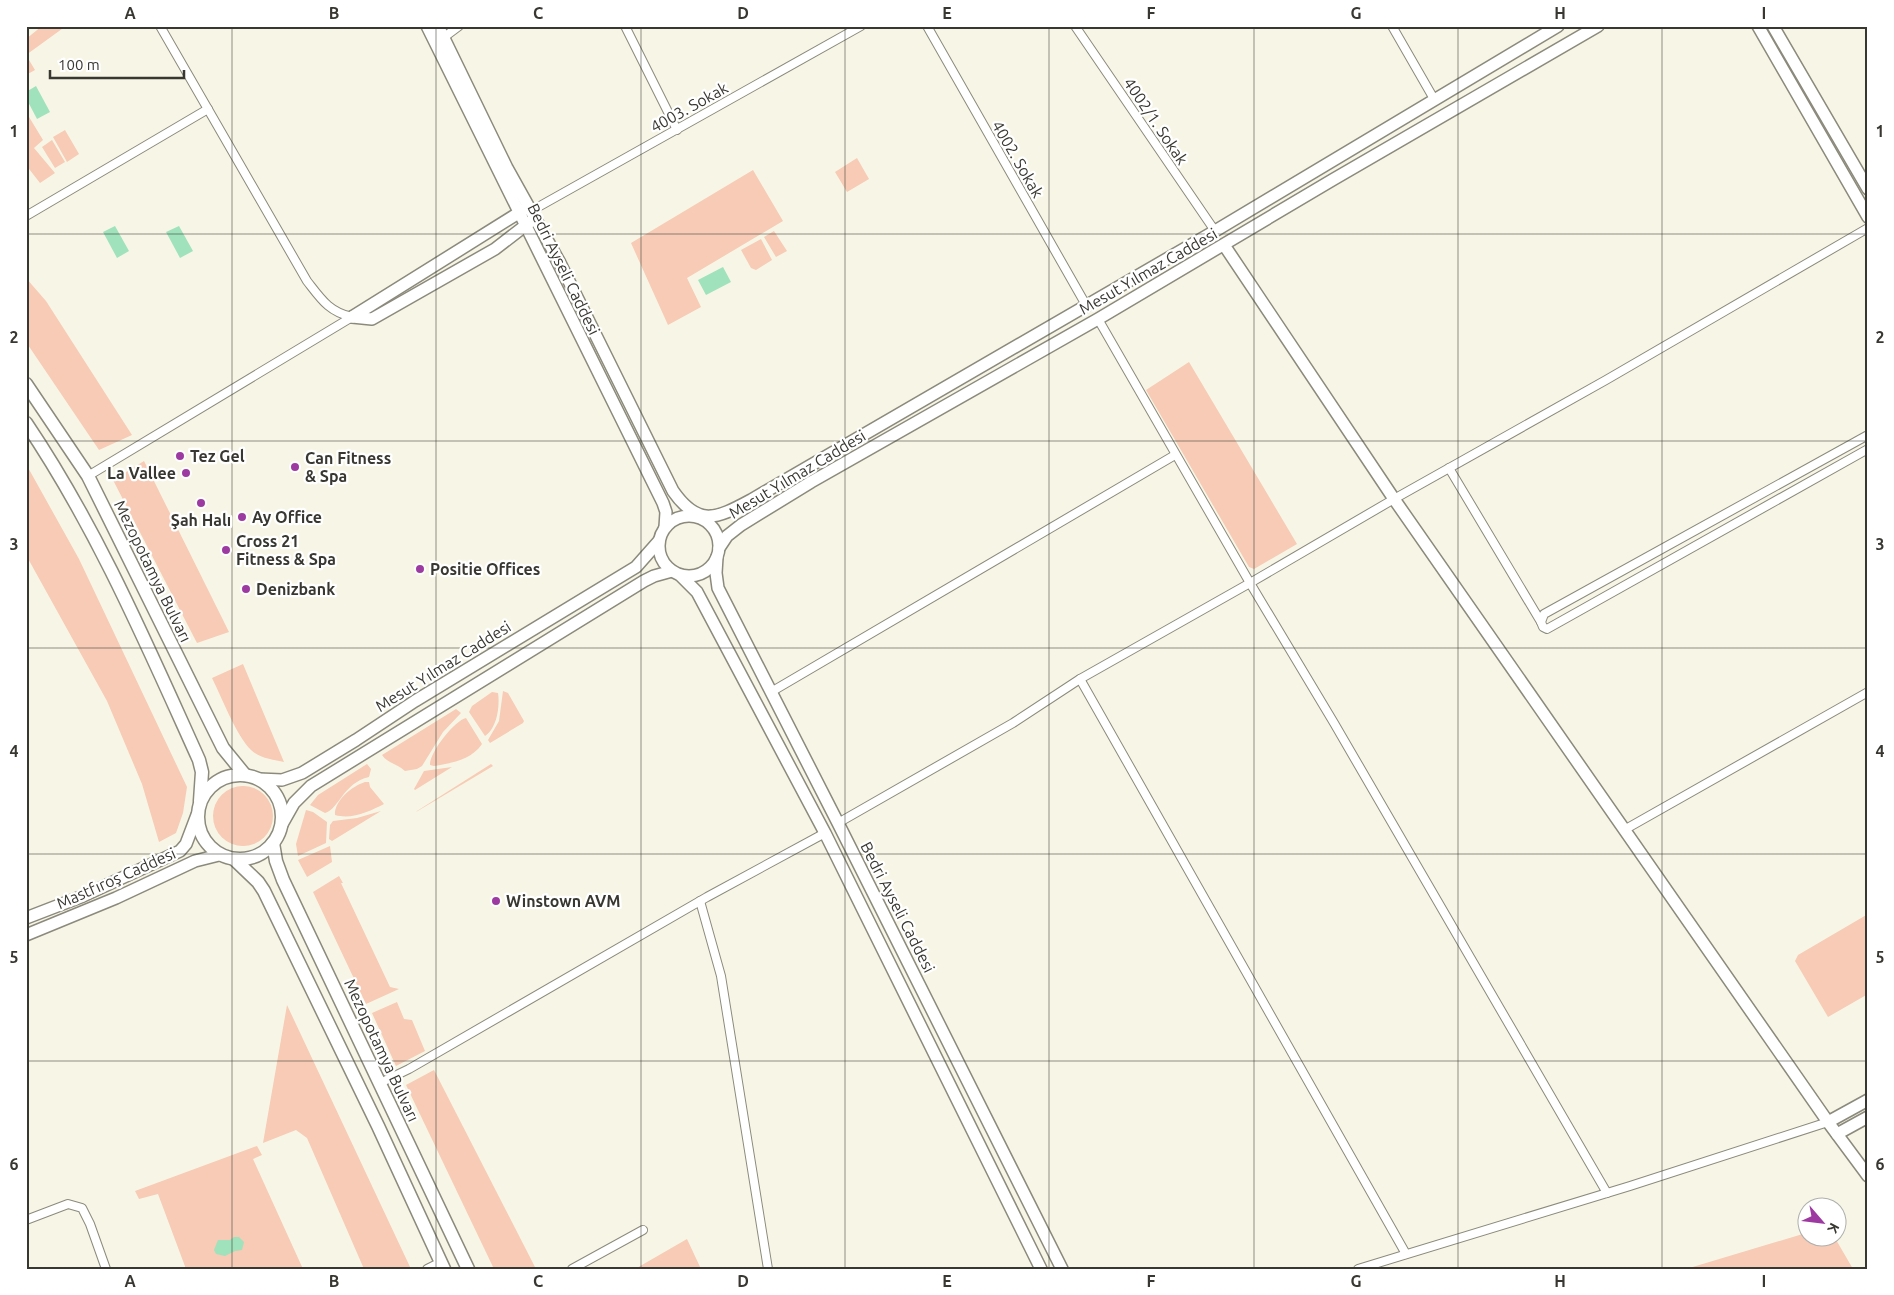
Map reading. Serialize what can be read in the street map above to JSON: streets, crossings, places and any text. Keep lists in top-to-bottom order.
{
  "streets": {
    "main road": [
      "Bedri Ayseli Caddesi",
      "Mesut Yılmaz Caddesi",
      "Mezopotamya Bulvarı",
      "Mastfıroş Caddesi"
    ],
    "street": ["4003. Sokak", "4002/1. Sokak", "4002. Sokak"]
  },
  "crossings": [
    ["4003. Sokak", "Bedri Ayseli Caddesi"],
    ["4002/1. Sokak", "Mesut Yılmaz Caddesi"],
    ["4002. Sokak", "Mesut Yılmaz Caddesi"],
    ["Bedri Ayseli Caddesi", "Mesut Yılmaz Caddesi"],
    ["Mesut Yılmaz Caddesi", "Mezopotamya Bulvarı"],
    ["Mesut Yılmaz Caddesi", "Mastfıroş Caddesi"],
    ["Mezopotamya Bulvarı", "Mastfıroş Caddesi"]
  ],
  "places": [
    "Tez Gel",
    "Can Fitness & Spa",
    "La Vallee",
    "Şah Halı",
    "Ay Office",
    "Cross 21 Fitness & Spa",
    "Positie Offices",
    "Denizbank",
    "Winstown AVM"
  ],
  "scale_bar": "100 m",
  "north": "bottom right",
  "grid": {
    "columns": [
      "A",
      "B",
      "C",
      "D",
      "E",
      "F",
      "G",
      "H",
      "I"
    ],
    "rows": [
      "1",
      "2",
      "3",
      "4",
      "5",
      "6"
    ]
  }
}
